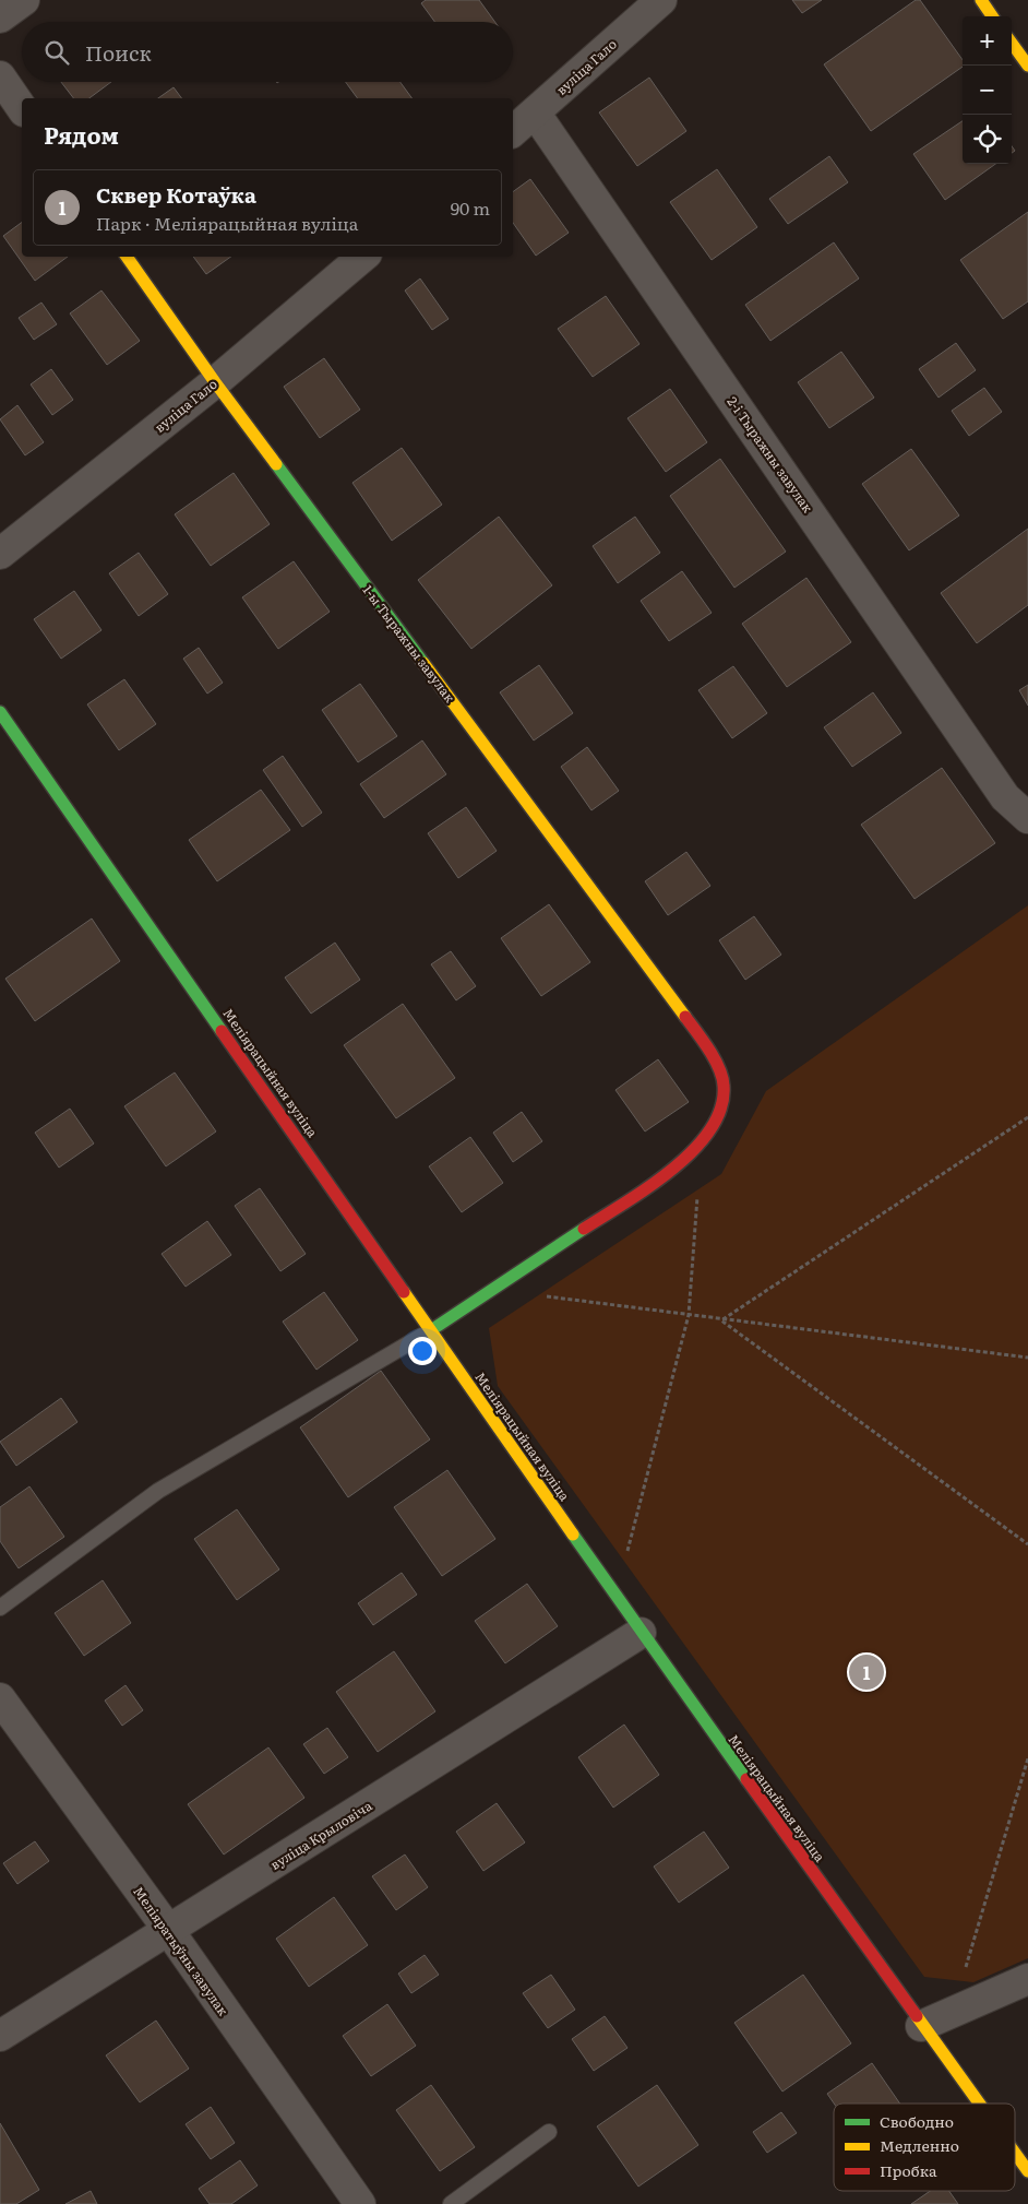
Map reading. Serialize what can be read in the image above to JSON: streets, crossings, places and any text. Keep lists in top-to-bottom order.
{
  "streets": {
    "street": [
      "вуліца Гало",
      "2-і Тыражны завулак",
      "1-ы Тыражны завулак",
      "Меліярацыйная вуліца",
      "вуліца Крыловіча",
      "Меліяратыўны завулак"
    ]
  },
  "crossings": [
    ["вуліца Гало", "2-і Тыражны завулак"],
    ["вуліца Гало", "1-ы Тыражны завулак"],
    ["1-ы Тыражны завулак", "Меліярацыйная вуліца"],
    ["Меліярацыйная вуліца", "вуліца Крыловіча"],
    ["вуліца Крыловіча", "Меліяратыўны завулак"]
  ],
  "legend": ["Свободно", "Медленно", "Пробка"],
  "page": {
    "map_buttons": ["+", "−"],
    "search": "Поиск",
    "heading": "Рядом",
    "list": [
      {
        "mark": "1",
        "name": "Сквер Котаўка",
        "note": "Парк · Меліярацыйная вуліца",
        "value": "90 m"
      }
    ],
    "pins": "1"
  }
}
